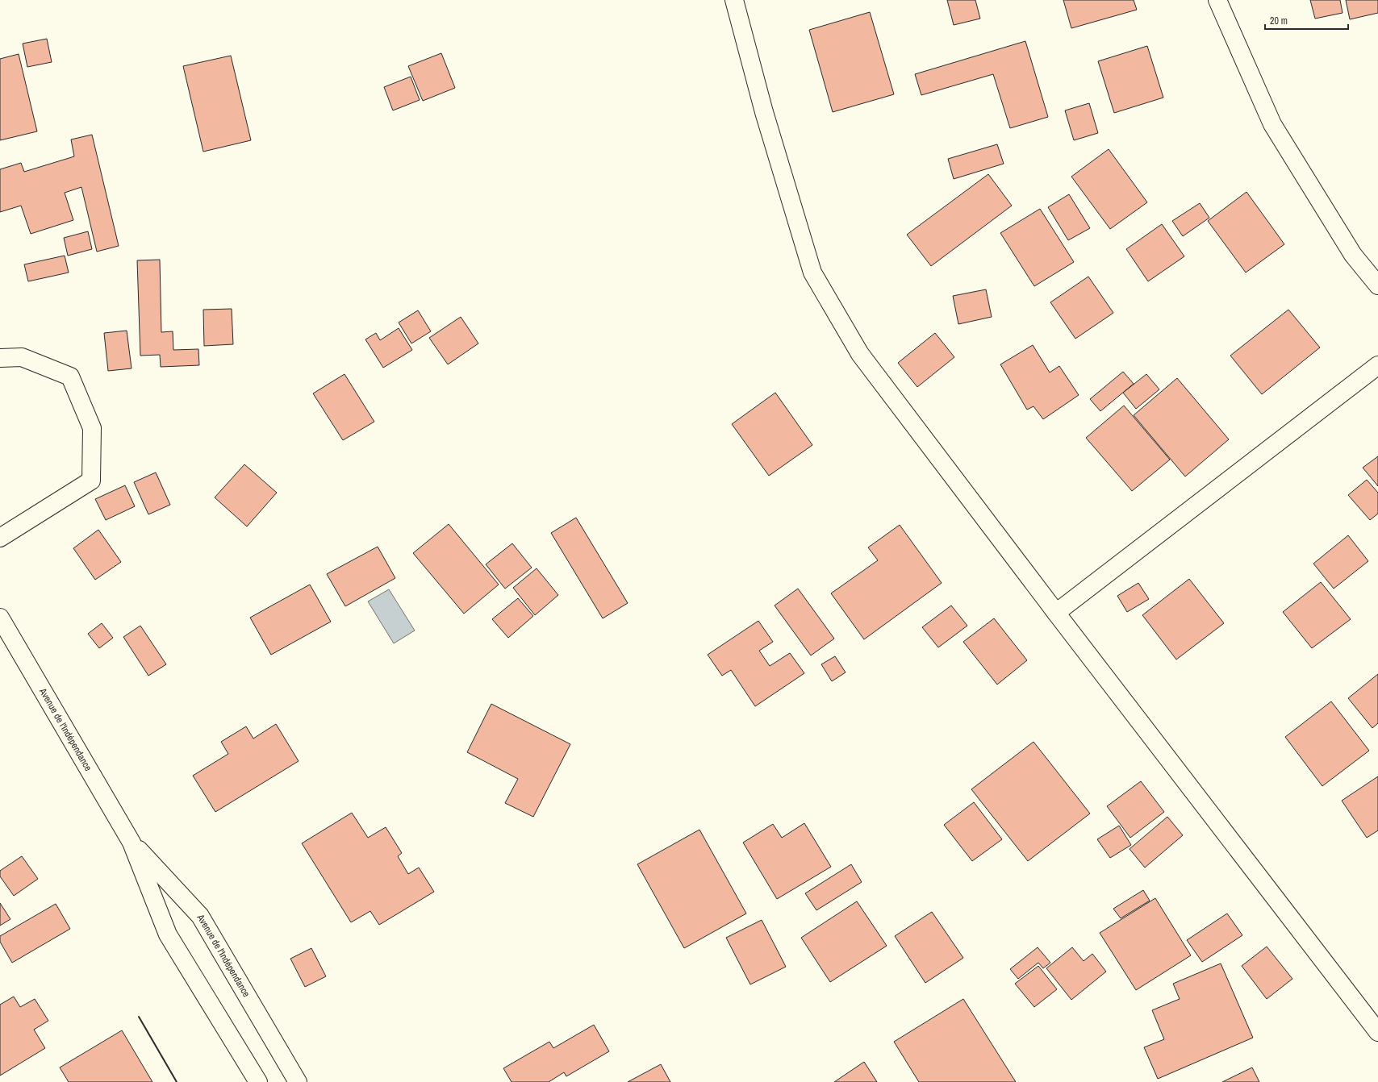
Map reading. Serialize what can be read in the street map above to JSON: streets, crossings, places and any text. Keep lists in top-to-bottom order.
{
  "streets": {
    "street": ["Avenue de l'Indépendance"]
  },
  "scale_bar": "20 m"
}
